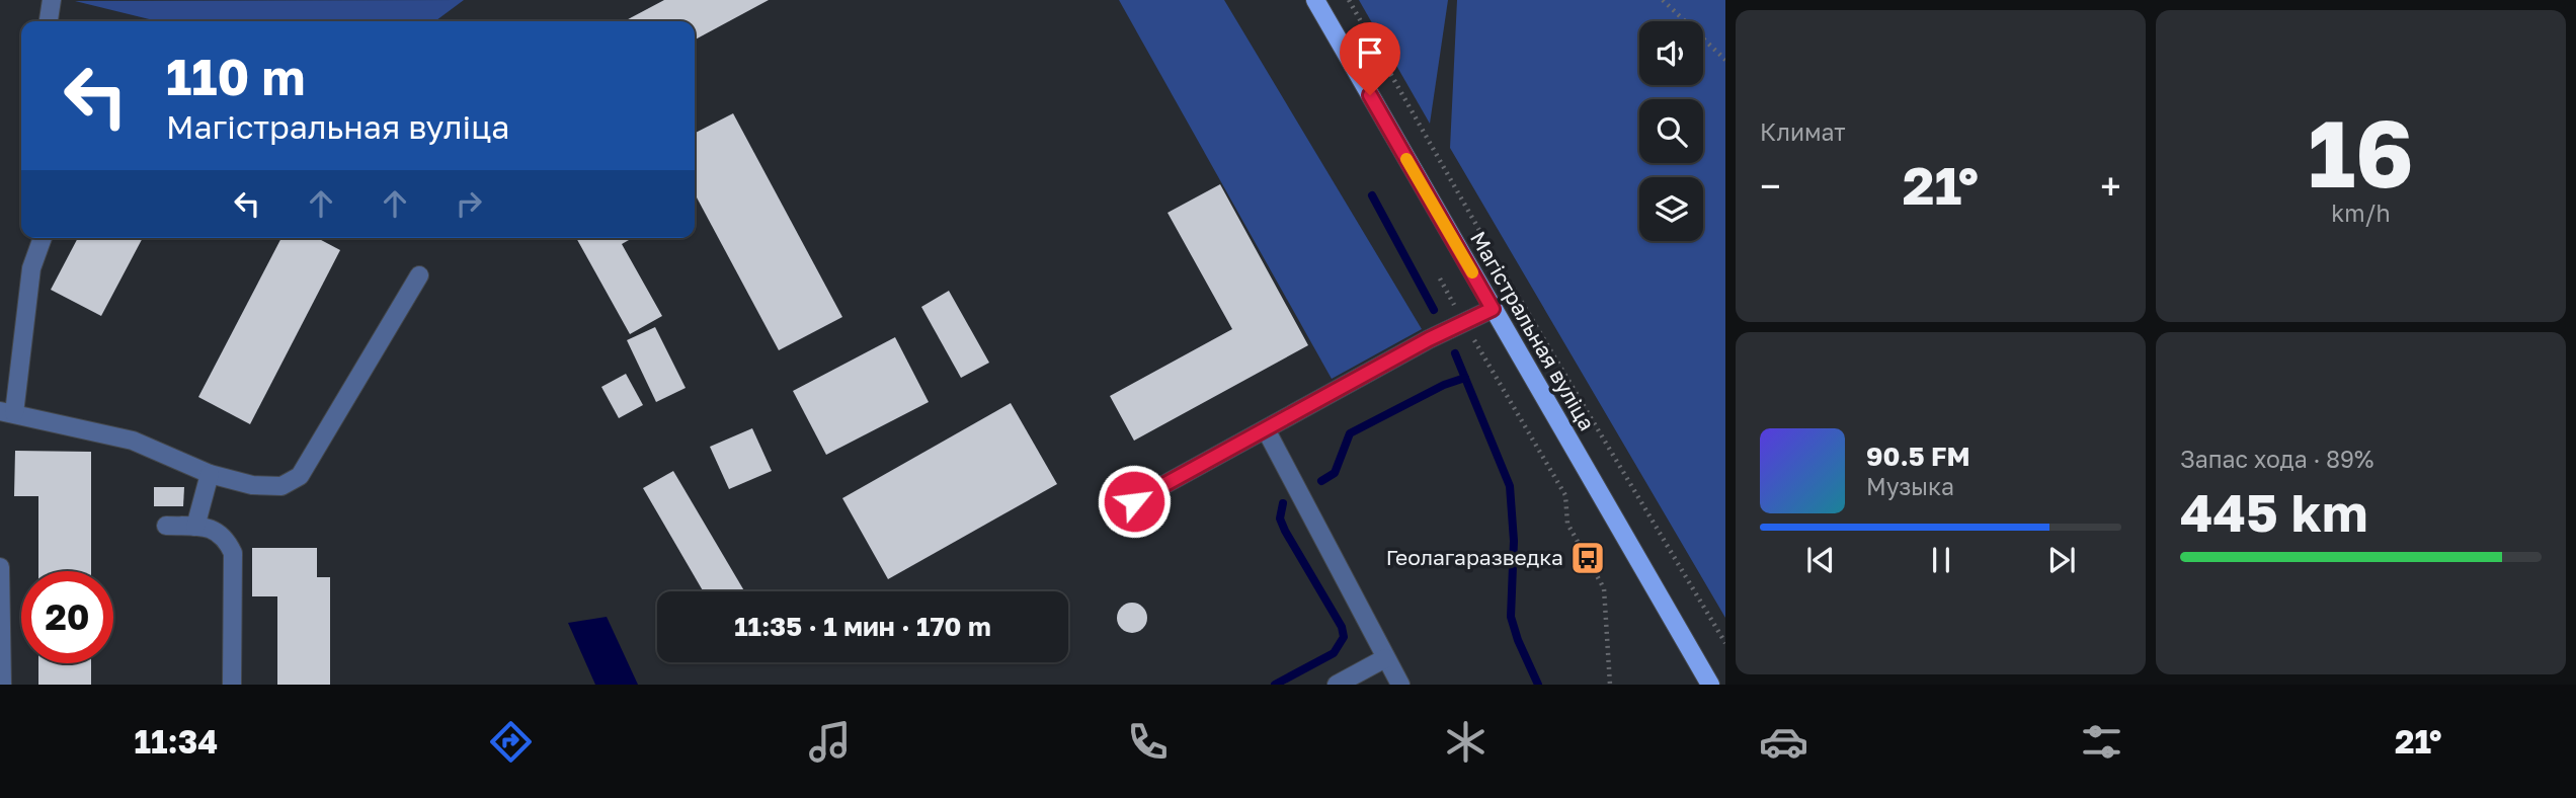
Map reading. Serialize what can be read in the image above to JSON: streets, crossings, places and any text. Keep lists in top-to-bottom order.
{
  "streets": {
    "main road": ["Магістральная вуліца"]
  },
  "places": {
    "bus stop": ["Геолагаразведка"]
  },
  "page": {
    "tile": [
      "Климат",
      ["16", "km/h"],
      ["Запас хода · 89%", "445 km"]
    ],
    "turn": ["110 m", "Магістральная вуліца"],
    "heat": ["−", "21°", "+"],
    "song": ["90.5 FM", "Музыка"],
    "limit": "20",
    "trip": "11:35 · 1 мин · 170 m",
    "tabs": ["11:34", "21°"]
  }
}
